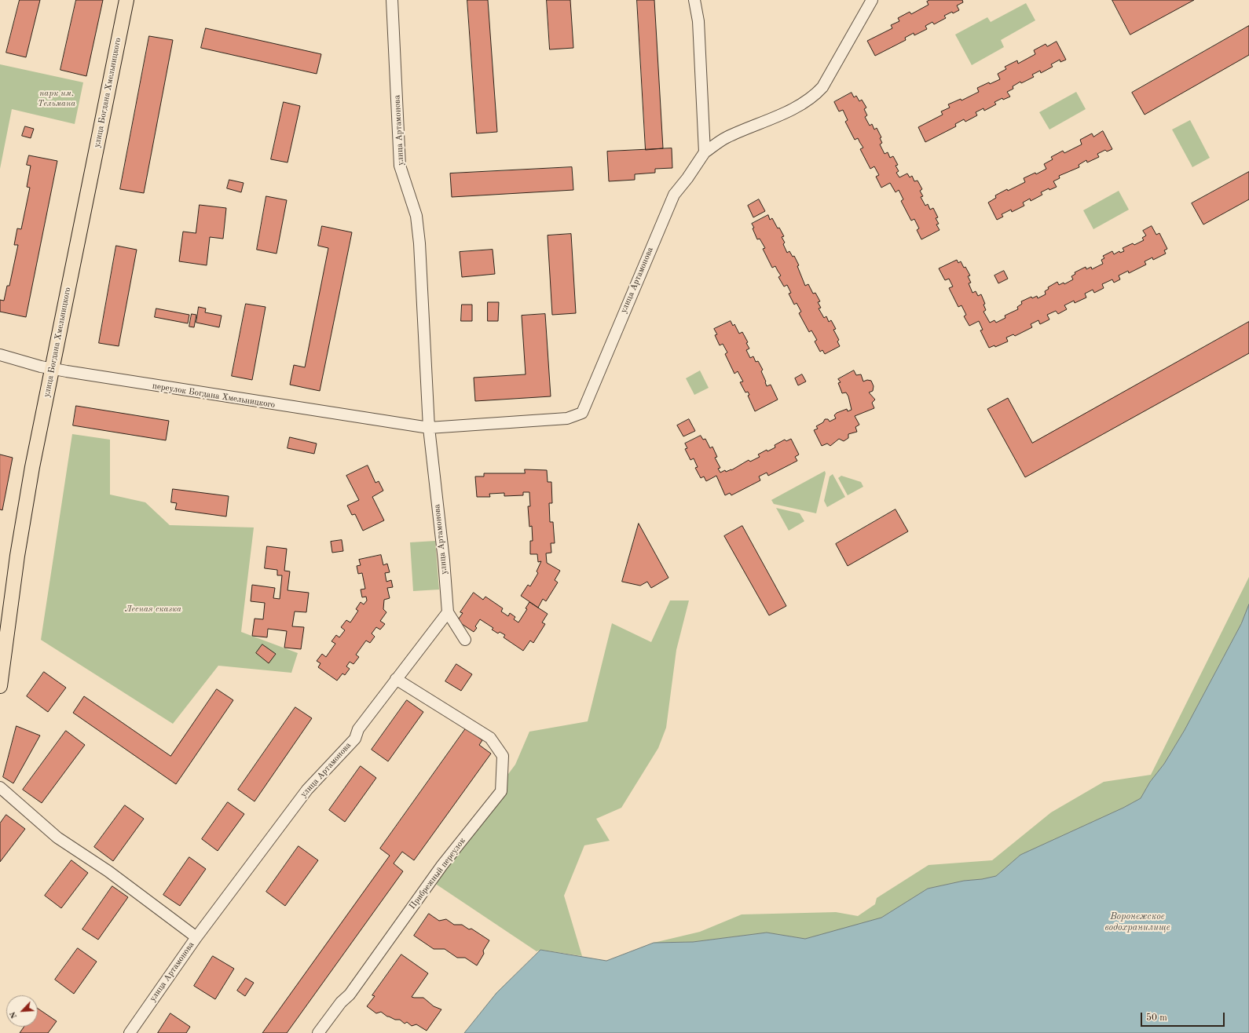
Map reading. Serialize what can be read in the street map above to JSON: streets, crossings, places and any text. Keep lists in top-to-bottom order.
{
  "streets": {
    "main road": ["улица Богдана Хмельницкого"],
    "street": ["улица Артамонова", "переулок Богдана Хмельницкого", "Прибрежный переулок"]
  },
  "crossings": [
    ["улица Богдана Хмельницкого", "переулок Богдана Хмельницкого"],
    ["улица Артамонова", "переулок Богдана Хмельницкого"],
    ["улица Артамонова", "Прибрежный переулок"]
  ],
  "water": ["Воронежское водохранилище"],
  "parks": ["парк им. Тельмана", "Лесная сказка"],
  "scale_bar": "50 m",
  "north": "bottom left"
}
